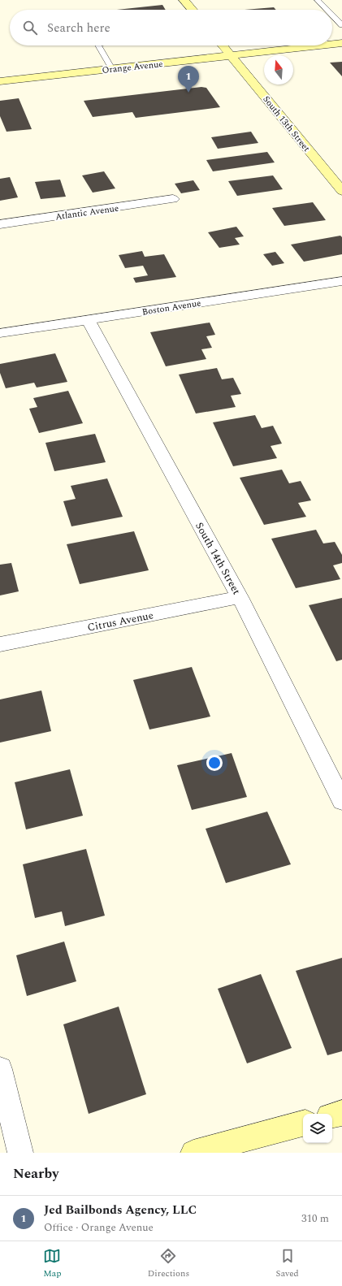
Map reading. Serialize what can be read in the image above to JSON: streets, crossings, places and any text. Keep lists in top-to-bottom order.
{
  "streets": {
    "main road": ["Orange Avenue", "South 13th Street"],
    "street": [
      "Atlantic Avenue",
      "Boston Avenue",
      "South 14th Street",
      "Citrus Avenue"
    ]
  },
  "crossings": [
    ["Orange Avenue", "South 13th Street"],
    ["Boston Avenue", "South 14th Street"],
    ["South 14th Street", "Citrus Avenue"]
  ],
  "north": "top",
  "page": {
    "search": "Search here",
    "pins": "1",
    "heading": "Nearby",
    "list": [
      {
        "mark": "1",
        "name": "Jed Bailbonds Agency, LLC",
        "note": "Office · Orange Avenue",
        "value": "310 m"
      }
    ],
    "nav": ["Map", "Directions", "Saved"]
  }
}
